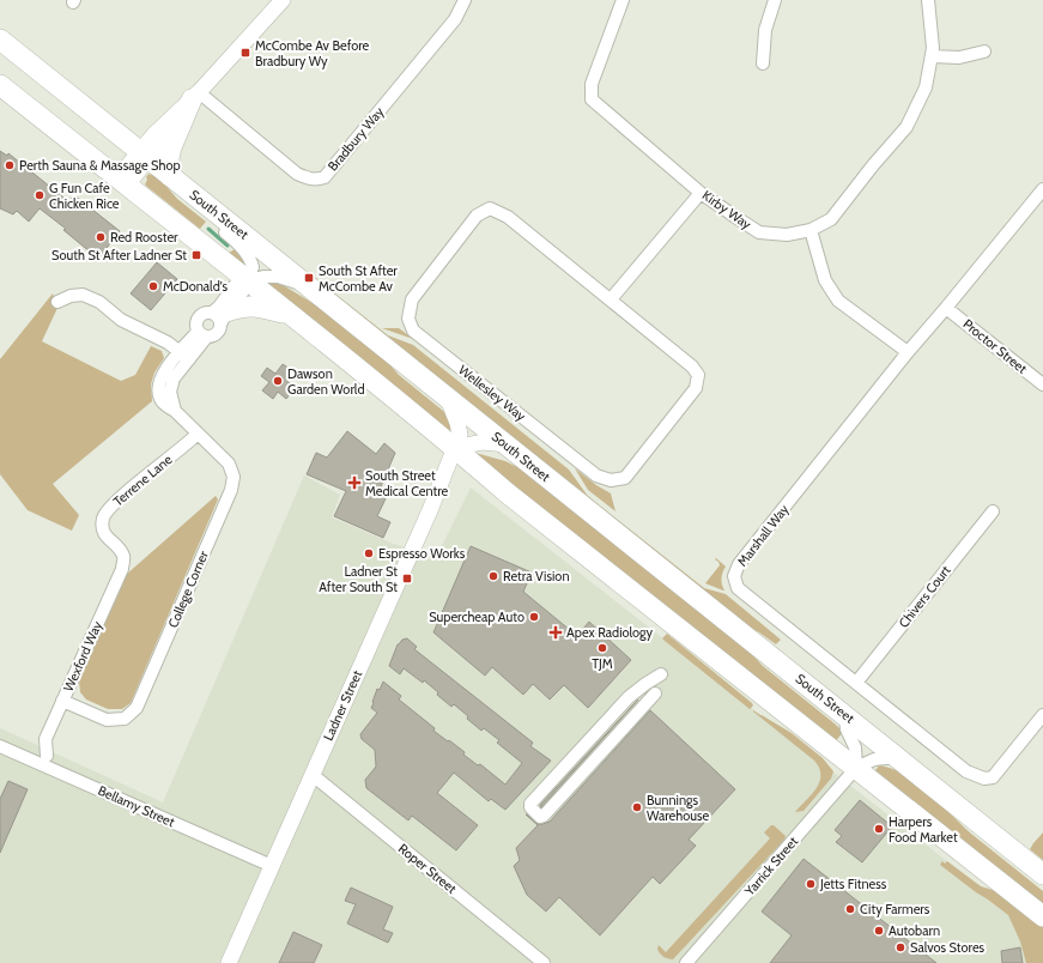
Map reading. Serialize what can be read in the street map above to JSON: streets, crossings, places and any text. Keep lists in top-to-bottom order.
{
  "streets": {
    "highway": ["South Street"],
    "street": [
      "Bradbury Way",
      "Kirby Way",
      "Proctor Street",
      "Wellesley Way",
      "Terrene Lane",
      "Marshall Way",
      "College Corner",
      "Chivers Court",
      "Wexford Way",
      "Ladner Street",
      "Bellamy Street",
      "Yarrick Street",
      "Roper Street"
    ]
  },
  "crossings": [
    ["South Street", "Ladner Street"],
    ["South Street", "Yarrick Street"],
    ["Proctor Street", "Marshall Way"],
    ["Terrene Lane", "College Corner"],
    ["Terrene Lane", "Wexford Way"],
    ["Marshall Way", "Chivers Court"],
    ["College Corner", "Wexford Way"],
    ["Ladner Street", "Bellamy Street"],
    ["Ladner Street", "Roper Street"]
  ],
  "places": {
    "transit": [
      "McCombe Av Before Bradbury Wy",
      "South St After Ladner St",
      "South St After McCombe Av",
      "Ladner St After South St"
    ],
    "other": [
      "Perth Sauna & Massage Shop",
      "G Fun Cafe Chicken Rice",
      "Red Rooster",
      "McDonald's",
      "Dawson Garden World",
      "Espresso Works",
      "Retra Vision",
      "Supercheap Auto",
      "TJM",
      "Bunnings Warehouse",
      "Harpers Food Market",
      "Jetts Fitness",
      "City Farmers",
      "Autobarn",
      "Salvos Stores"
    ],
    "health": ["South Street Medical Centre", "Apex Radiology"]
  }
}
